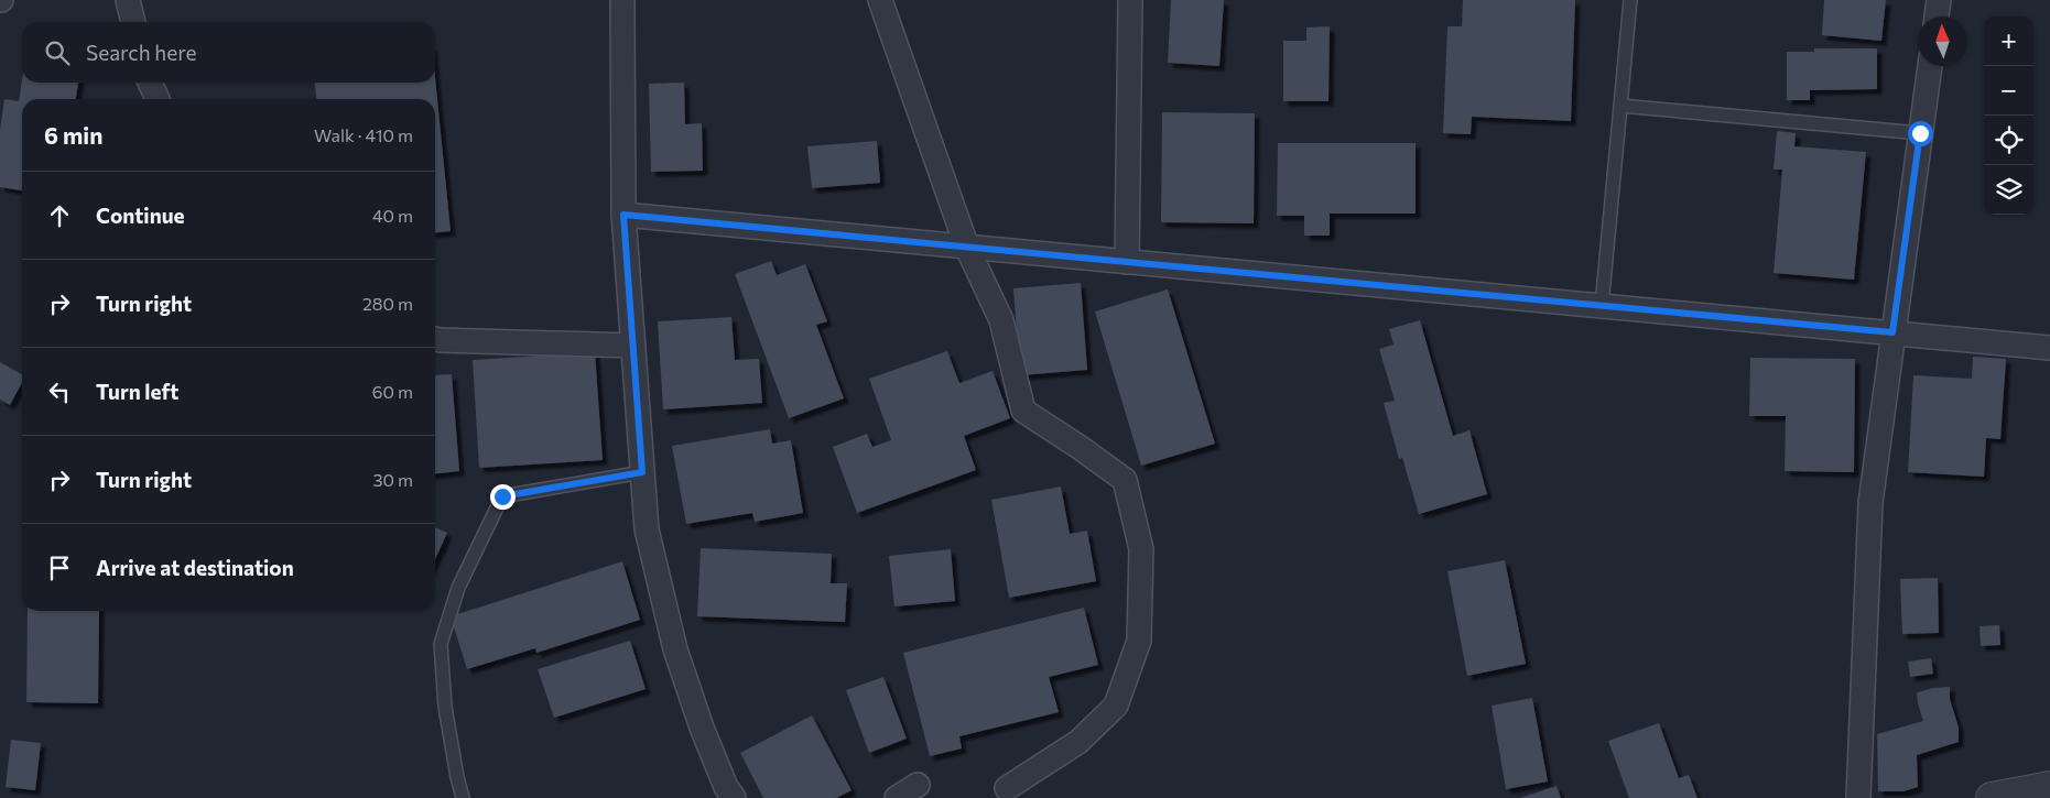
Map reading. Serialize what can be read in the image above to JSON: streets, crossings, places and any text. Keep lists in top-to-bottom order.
{
  "north": "top",
  "page": {
    "map_buttons": ["+", "−"],
    "search": "Search here",
    "heading": ["6 min", "Walk · 410 m"],
    "list": [
      ["Continue", "40 m"],
      ["Turn right", "280 m"],
      ["Turn left", "60 m"],
      ["Turn right", "30 m"],
      "Arrive at destination"
    ]
  }
}
